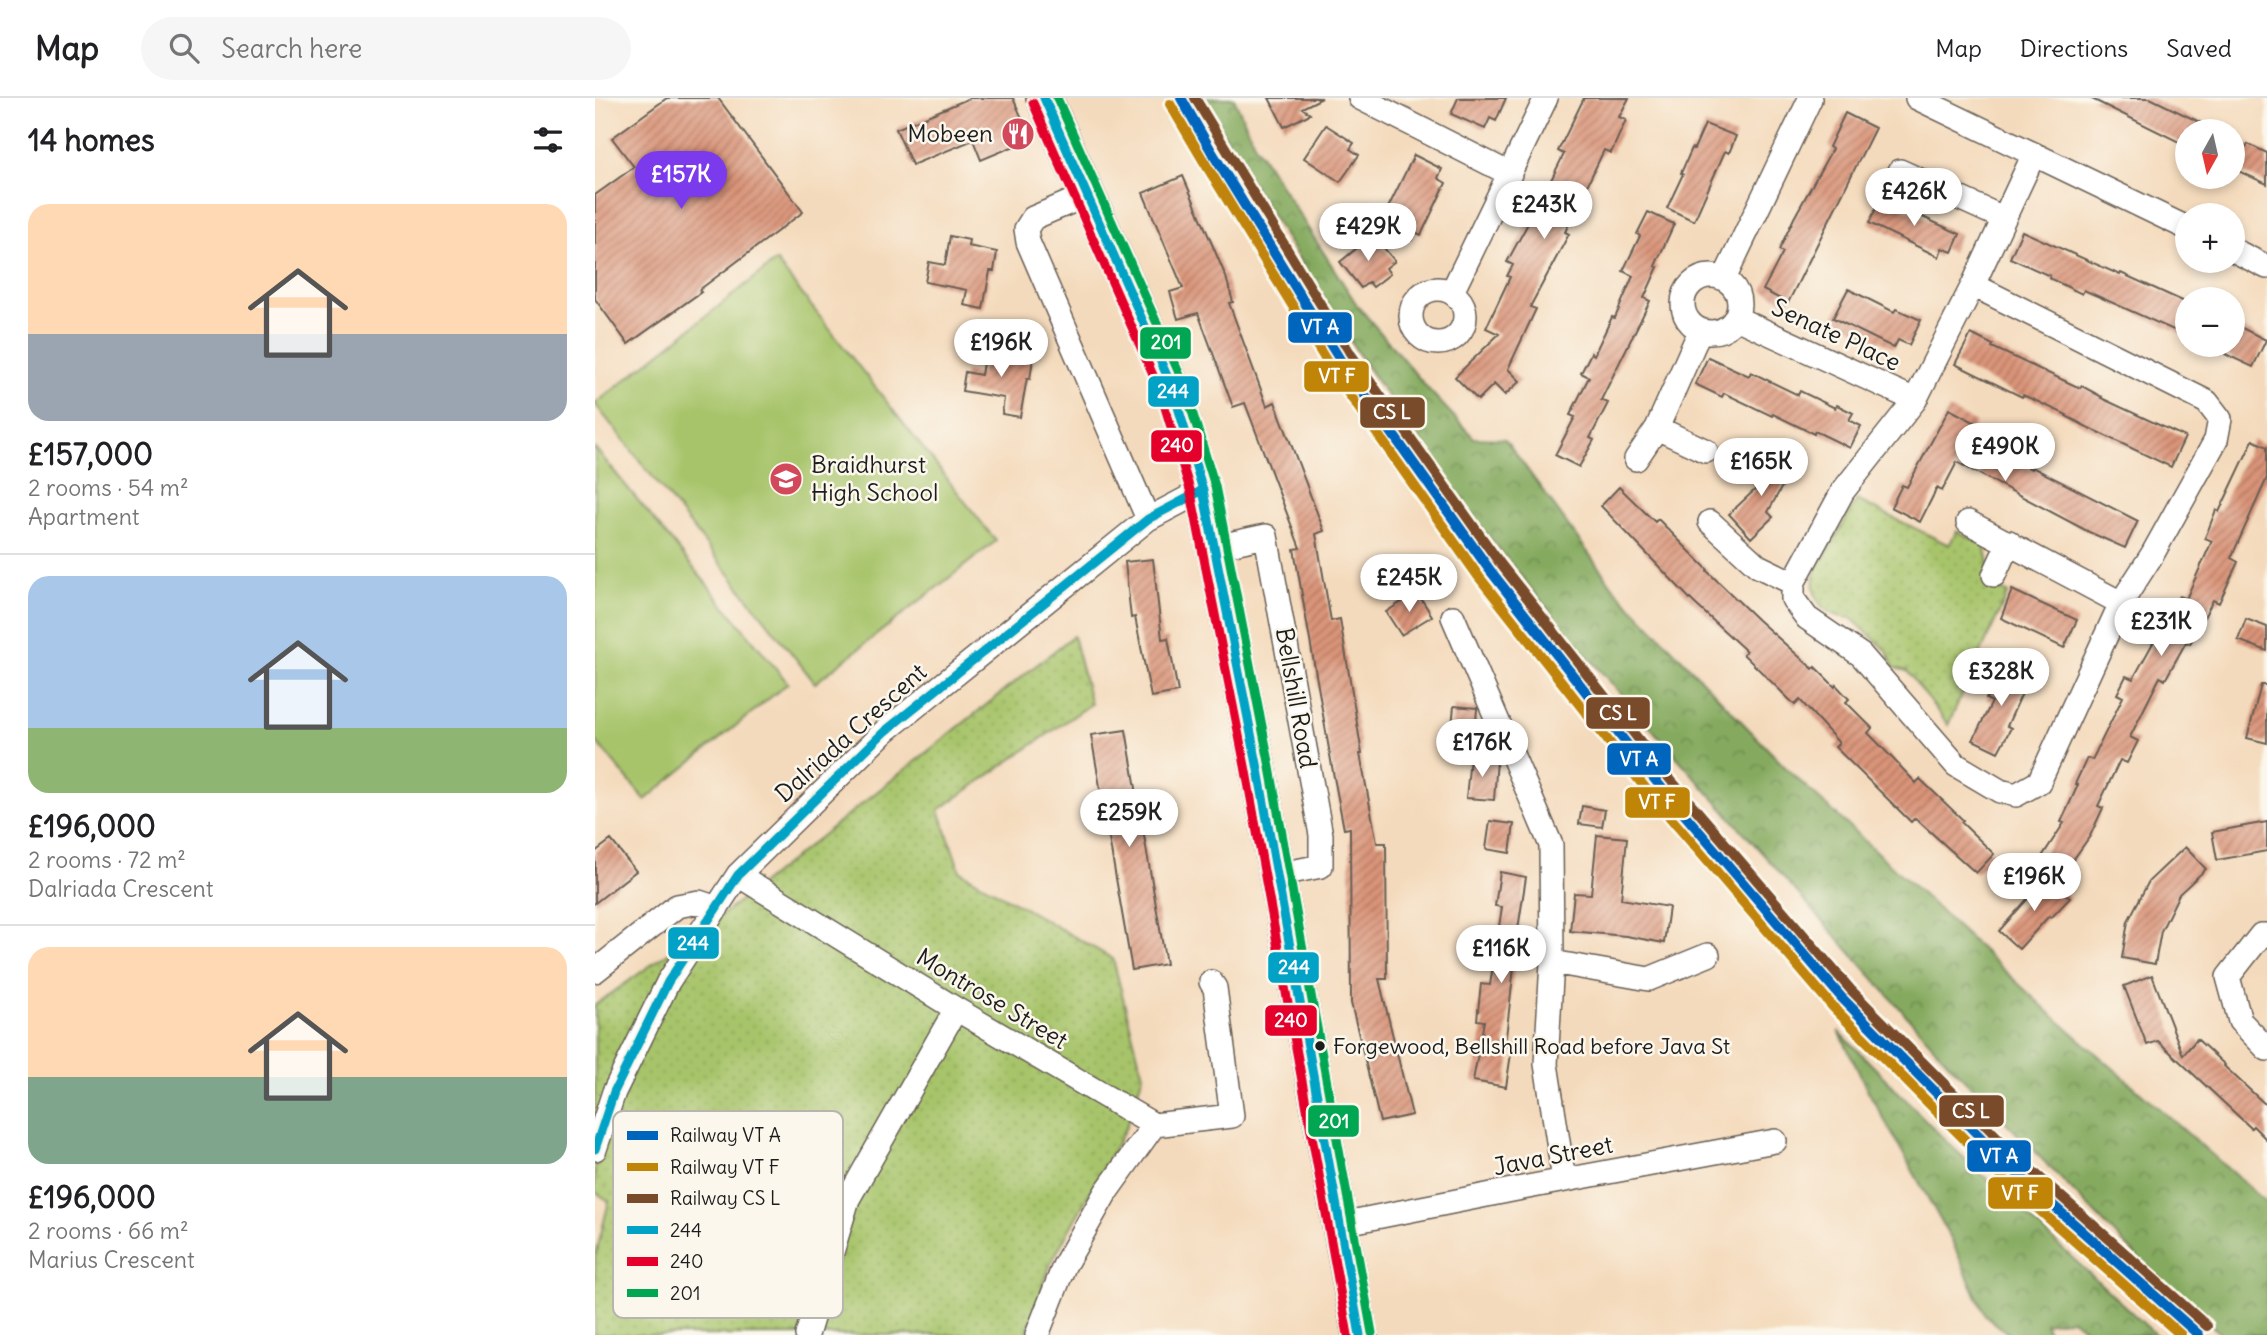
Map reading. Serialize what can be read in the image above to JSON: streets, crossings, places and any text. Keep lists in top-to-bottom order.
{
  "streets": {
    "main road": ["Bellshill Road"],
    "street": [
      "Senate Place",
      "Dalriada Crescent",
      "Montrose Street",
      "Java Street"
    ]
  },
  "crossings": [
    ["Bellshill Road", "Dalriada Crescent"],
    ["Bellshill Road", "Java Street"],
    ["Dalriada Crescent", "Montrose Street"]
  ],
  "places": {
    "restaurant": ["Mobeen"],
    "school or university": ["Braidhurst High School"],
    "other": ["Forgewood, Bellshill Road before Java St"]
  },
  "lines": ["transit line 244", "transit line 201", "transit line 240"],
  "legend": [
    "Railway VT A",
    "Railway VT F",
    "Railway CS L",
    "244",
    "240",
    "201"
  ],
  "north": "bottom",
  "page": {
    "header": "Map",
    "search": "Search here",
    "nav": ["Map", "Directions", "Saved"],
    "heading": "14 homes",
    "map_buttons": ["+", "−"],
    "price": [
      "£157K",
      "£426K",
      "£243K",
      "£429K",
      "£196K",
      "£490K",
      "£165K",
      "£245K",
      "£231K",
      "£328K",
      "£176K",
      "£259K",
      "£196K",
      "£116K"
    ],
    "list": [
      {
        "name": "£157,000",
        "note": "2 rooms · 54 m² · Apartment"
      },
      {
        "name": "£196,000",
        "note": "2 rooms · 72 m² · Dalriada Crescent"
      },
      {
        "name": "£196,000",
        "note": "2 rooms · 66 m² · Marius Crescent"
      }
    ]
  }
}
